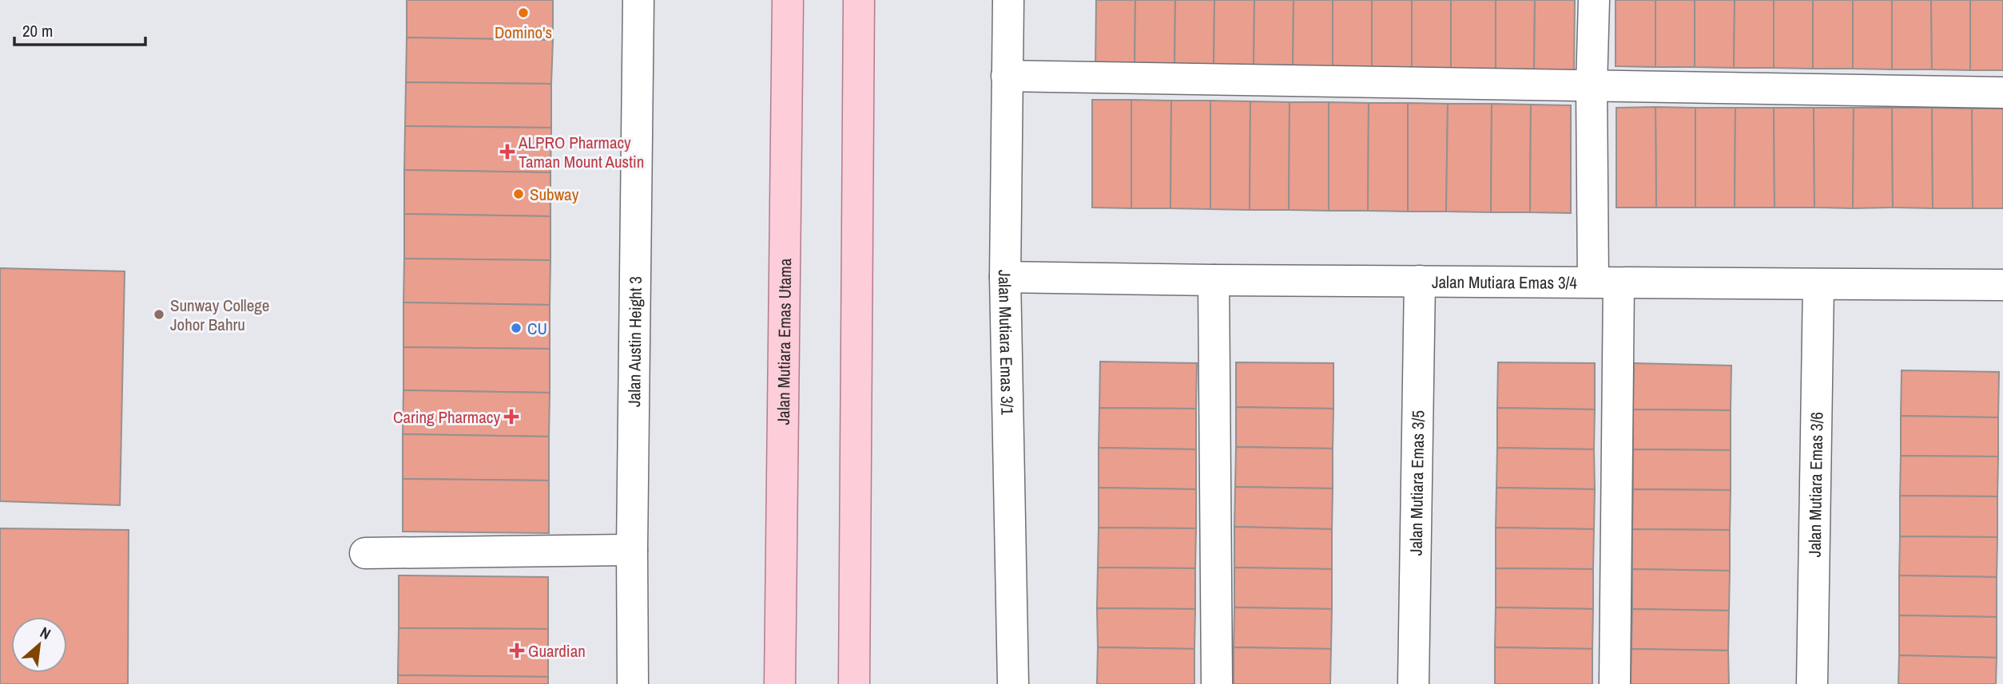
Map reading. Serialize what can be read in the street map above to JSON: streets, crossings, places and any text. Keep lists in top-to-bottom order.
{
  "streets": {
    "main road": ["Jalan Mutiara Emas Utama"],
    "street": [
      "Jalan Mutiara Emas 3/4",
      "Jalan Austin Height 3",
      "Jalan Mutiara Emas 3/1",
      "Jalan Mutiara Emas 3/5",
      "Jalan Mutiara Emas 3/6"
    ]
  },
  "crossings": [
    ["Jalan Mutiara Emas 3/4", "Jalan Mutiara Emas 3/1"],
    ["Jalan Mutiara Emas 3/4", "Jalan Mutiara Emas 3/5"],
    ["Jalan Mutiara Emas 3/4", "Jalan Mutiara Emas 3/6"]
  ],
  "places": {
    "other": [
      "Domino's",
      "Subway",
      "Sunway College Johor Bahru",
      "CU"
    ],
    "health": ["ALPRO Pharmacy Taman Mount Austin", "Caring Pharmacy", "Guardian"]
  },
  "scale_bar": "20 m",
  "north": "top right"
}
